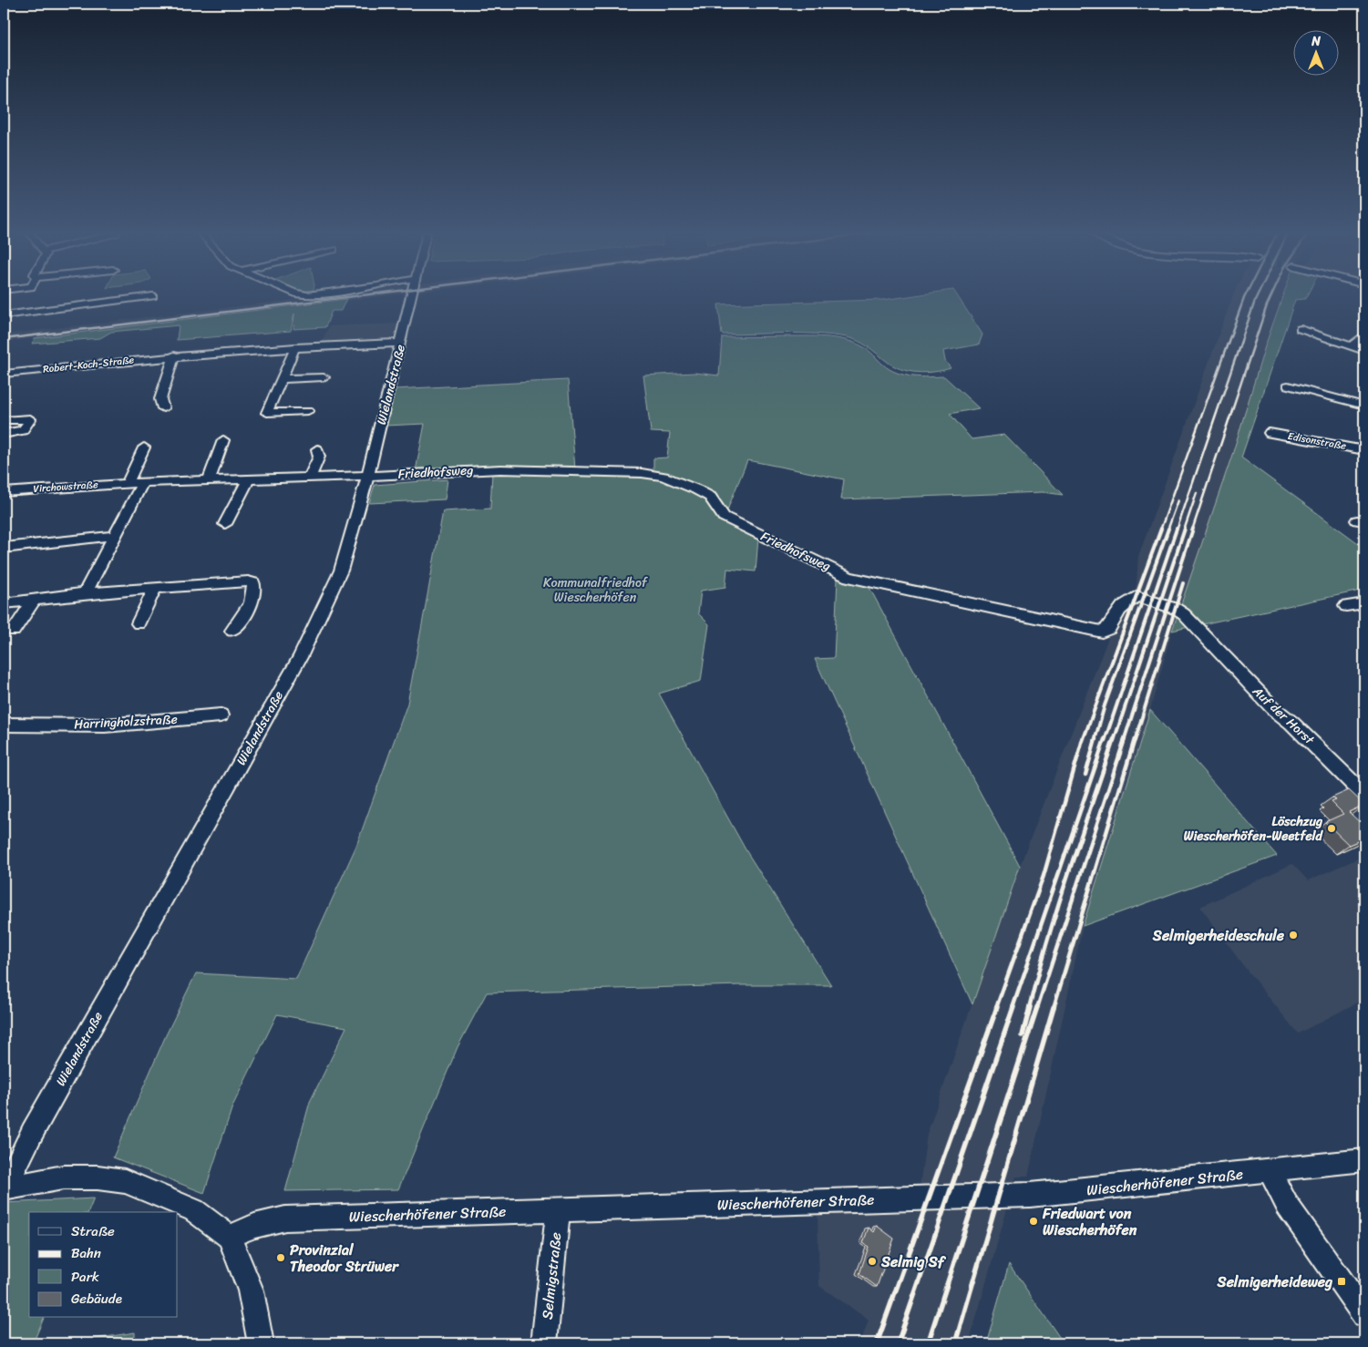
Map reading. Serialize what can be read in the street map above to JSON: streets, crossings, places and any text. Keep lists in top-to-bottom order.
{
  "streets": {
    "street": [
      "Robert-Koch-Straße",
      "Wielandstraße",
      "Edisonstraße",
      "Friedhofsweg",
      "Virchowstraße",
      "Auf der Horst",
      "Harringholzstraße",
      "Wiescherhöfener Straße",
      "Selmigstraße"
    ]
  },
  "crossings": [
    ["Robert-Koch-Straße", "Wielandstraße"],
    ["Wielandstraße", "Friedhofsweg"],
    ["Wielandstraße", "Virchowstraße"],
    ["Friedhofsweg", "Virchowstraße"],
    ["Friedhofsweg", "Auf der Horst"],
    ["Wiescherhöfener Straße", "Selmigstraße"]
  ],
  "parks": ["Kommunalfriedhof Wiescherhöfen"],
  "places": {
    "other": [
      "Löschzug Wiescherhöfen-Weetfeld",
      "Selmigerheideschule",
      "Friedwart von Wiescherhöfen",
      "Provinzial Theodor Strüwer",
      "Selmig Sf"
    ],
    "transit": ["Selmigerheideweg"]
  },
  "legend": [
    "Straße",
    "Bahn",
    "Park",
    "Gebäude"
  ],
  "north": "top"
}
